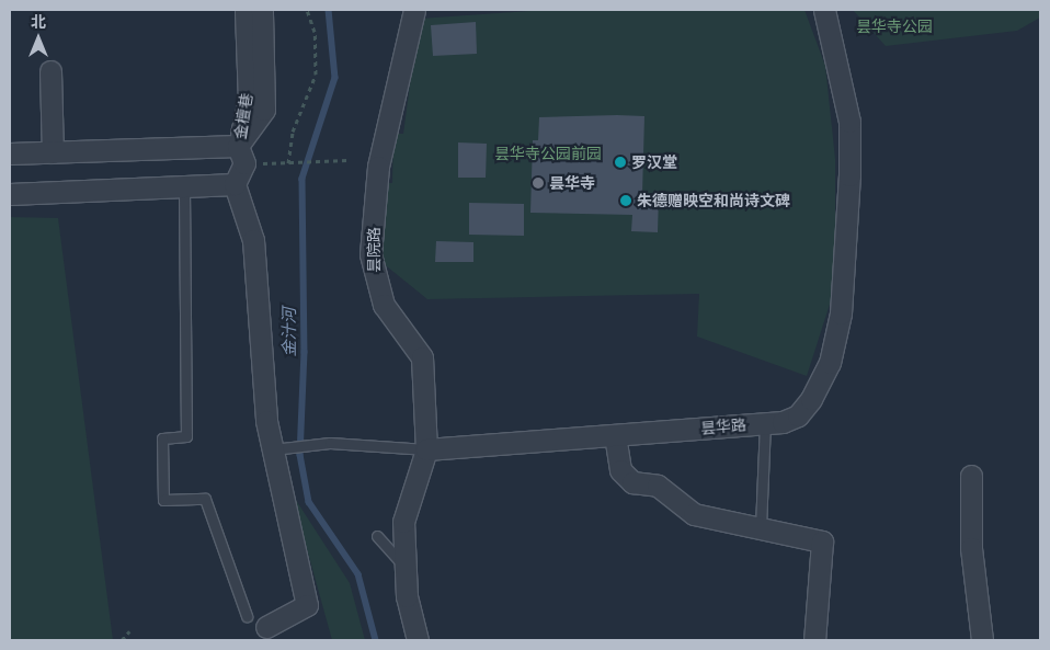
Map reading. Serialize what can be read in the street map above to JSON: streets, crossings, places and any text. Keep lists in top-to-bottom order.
{
  "streets": {
    "street": ["金檀巷", "昙院路", "昙华路"]
  },
  "crossings": [
    ["昙院路", "昙华路"]
  ],
  "water": ["金汁河"],
  "parks": ["昙华寺公园", "昙华寺公园前园"],
  "places": ["罗汉堂", "昙华寺", "朱德赠映空和尚诗文碑"],
  "north": "top"
}
